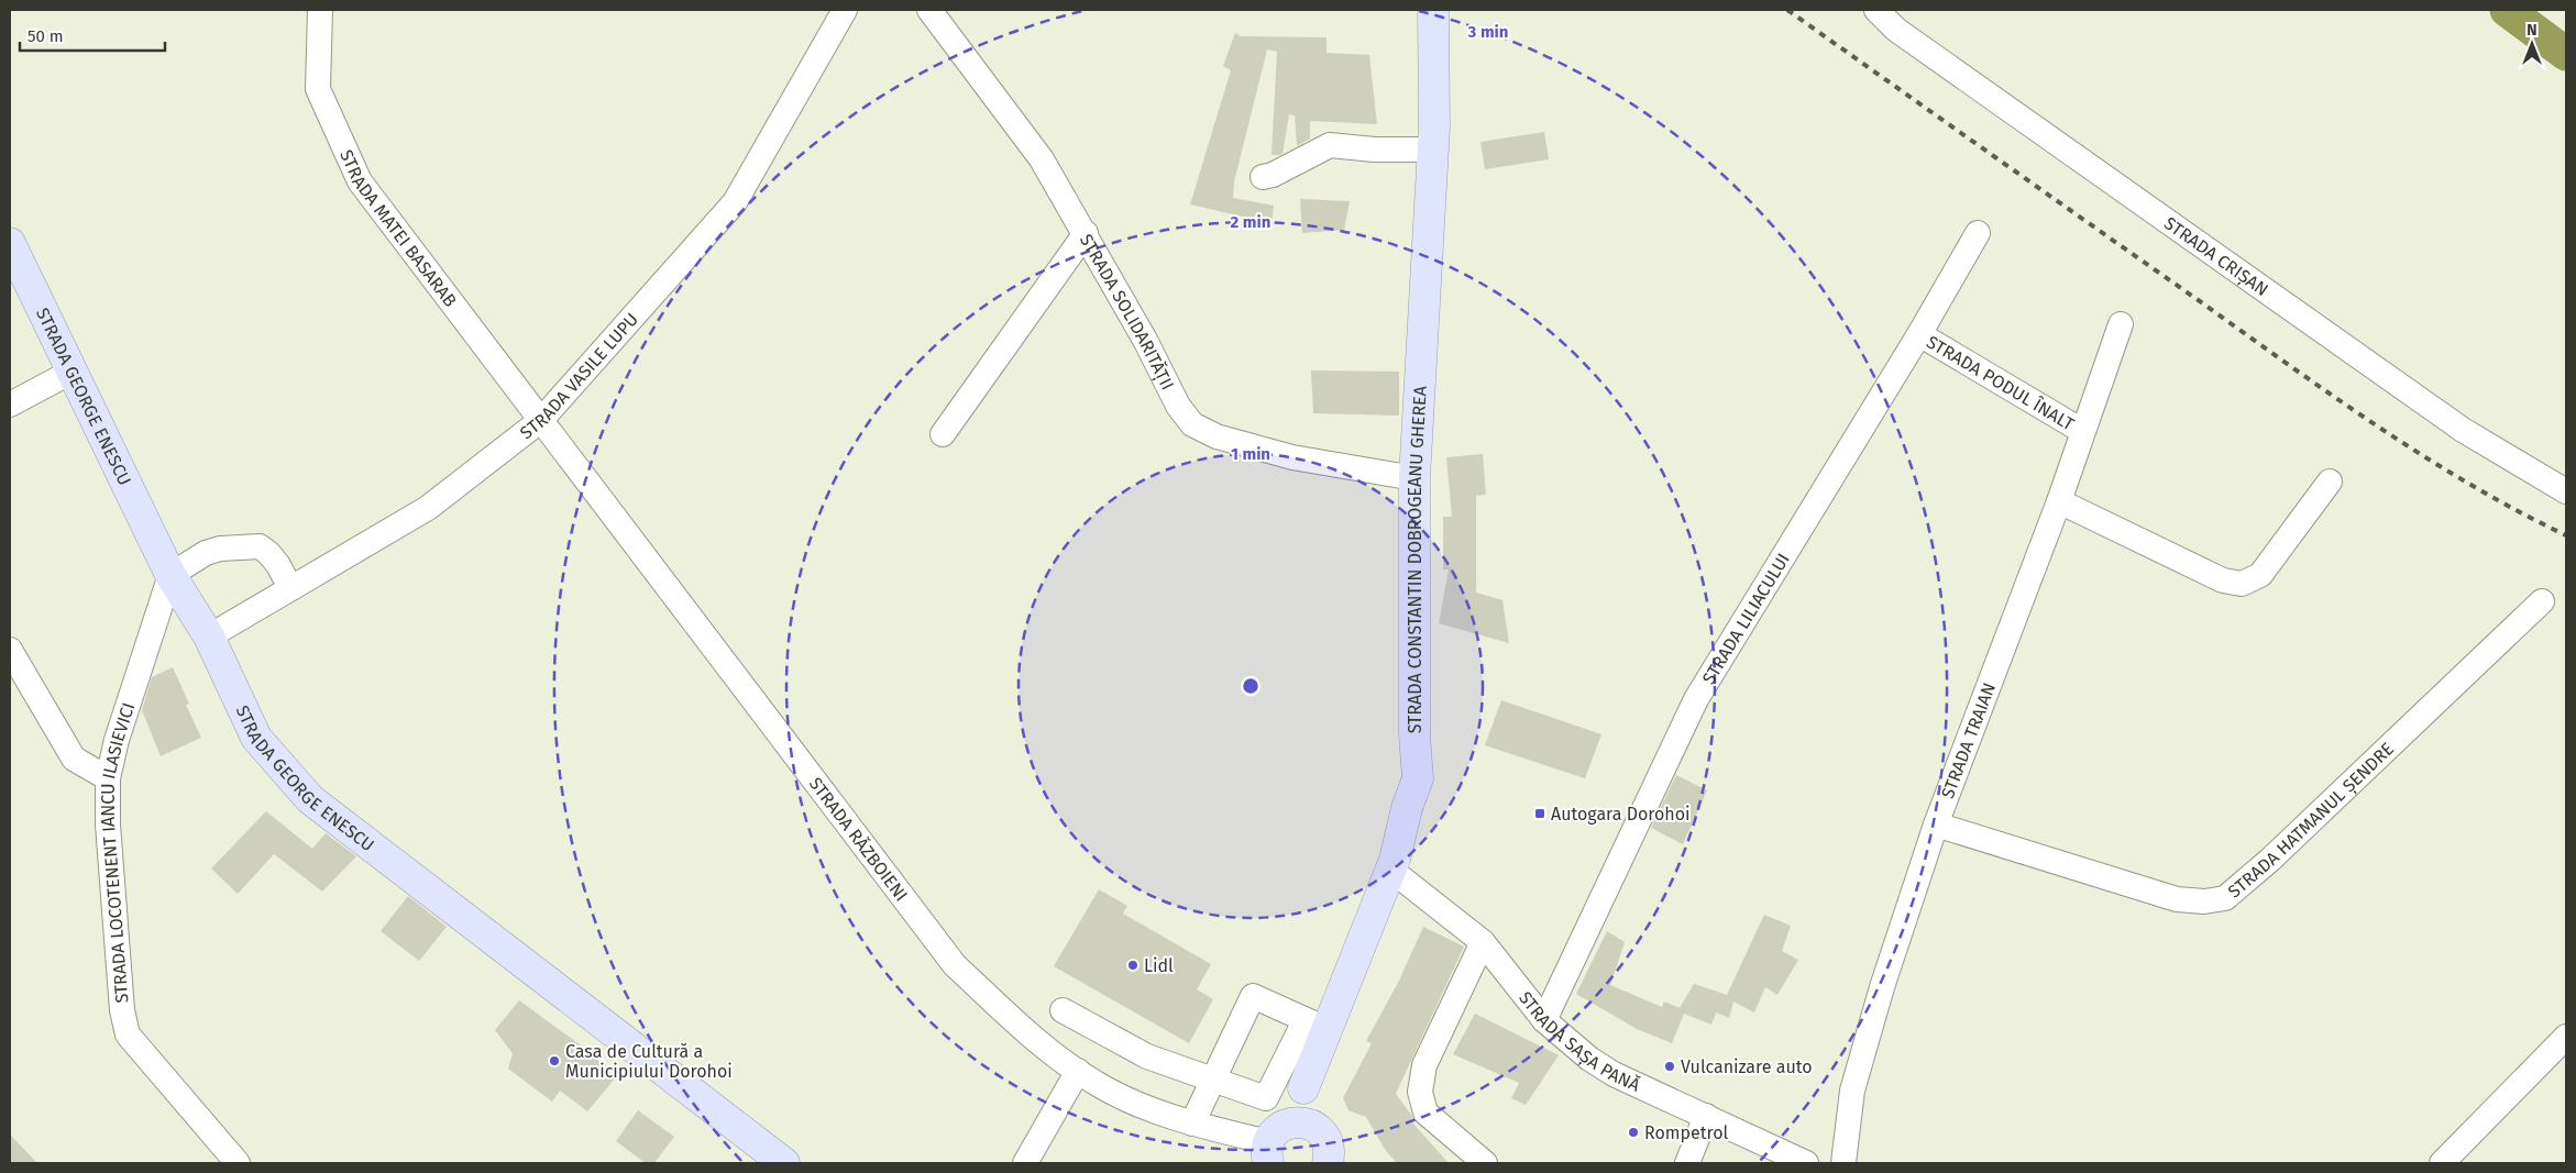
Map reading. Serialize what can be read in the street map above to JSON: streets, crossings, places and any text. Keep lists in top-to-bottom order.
{
  "streets": {
    "main road": ["STRADA GEORGE ENESCU", "STRADA CONSTANTIN DOBROGEANU GHEREA"],
    "street": [
      "STRADA MATEI BASARAB",
      "STRADA CRIȘAN",
      "STRADA SOLIDARITĂȚII",
      "STRADA VASILE LUPU",
      "STRADA PODUL ÎNALT",
      "STRADA LILIACULUI",
      "STRADA TRAIAN",
      "STRADA HATMANUL ȘENDRE",
      "STRADA RĂZBOIENI",
      "STRADA LOCOTENENT IANCU ILASIEVICI",
      "STRADA SAȘA PANĂ"
    ]
  },
  "crossings": [
    ["STRADA MATEI BASARAB", "STRADA VASILE LUPU"],
    ["STRADA MATEI BASARAB", "STRADA RĂZBOIENI"],
    ["STRADA SOLIDARITĂȚII", "STRADA CONSTANTIN DOBROGEANU GHEREA"],
    ["STRADA VASILE LUPU", "STRADA GEORGE ENESCU"],
    ["STRADA VASILE LUPU", "STRADA RĂZBOIENI"],
    ["STRADA PODUL ÎNALT", "STRADA LILIACULUI"],
    ["STRADA PODUL ÎNALT", "STRADA TRAIAN"],
    ["STRADA GEORGE ENESCU", "STRADA LOCOTENENT IANCU ILASIEVICI"],
    ["STRADA CONSTANTIN DOBROGEANU GHEREA", "STRADA RĂZBOIENI"],
    ["STRADA CONSTANTIN DOBROGEANU GHEREA", "STRADA SAȘA PANĂ"],
    ["STRADA LILIACULUI", "STRADA SAȘA PANĂ"],
    ["STRADA TRAIAN", "STRADA HATMANUL ȘENDRE"]
  ],
  "places": {
    "transit": ["Autogara Dorohoi"],
    "other": [
      "Lidl",
      "Casa de Cultură a Municipiului Dorohoi",
      "Vulcanizare auto",
      "Rompetrol"
    ]
  },
  "scale_bar": "50 m",
  "north": "top",
  "rings": ["3 min", "2 min", "1 min"]
}
